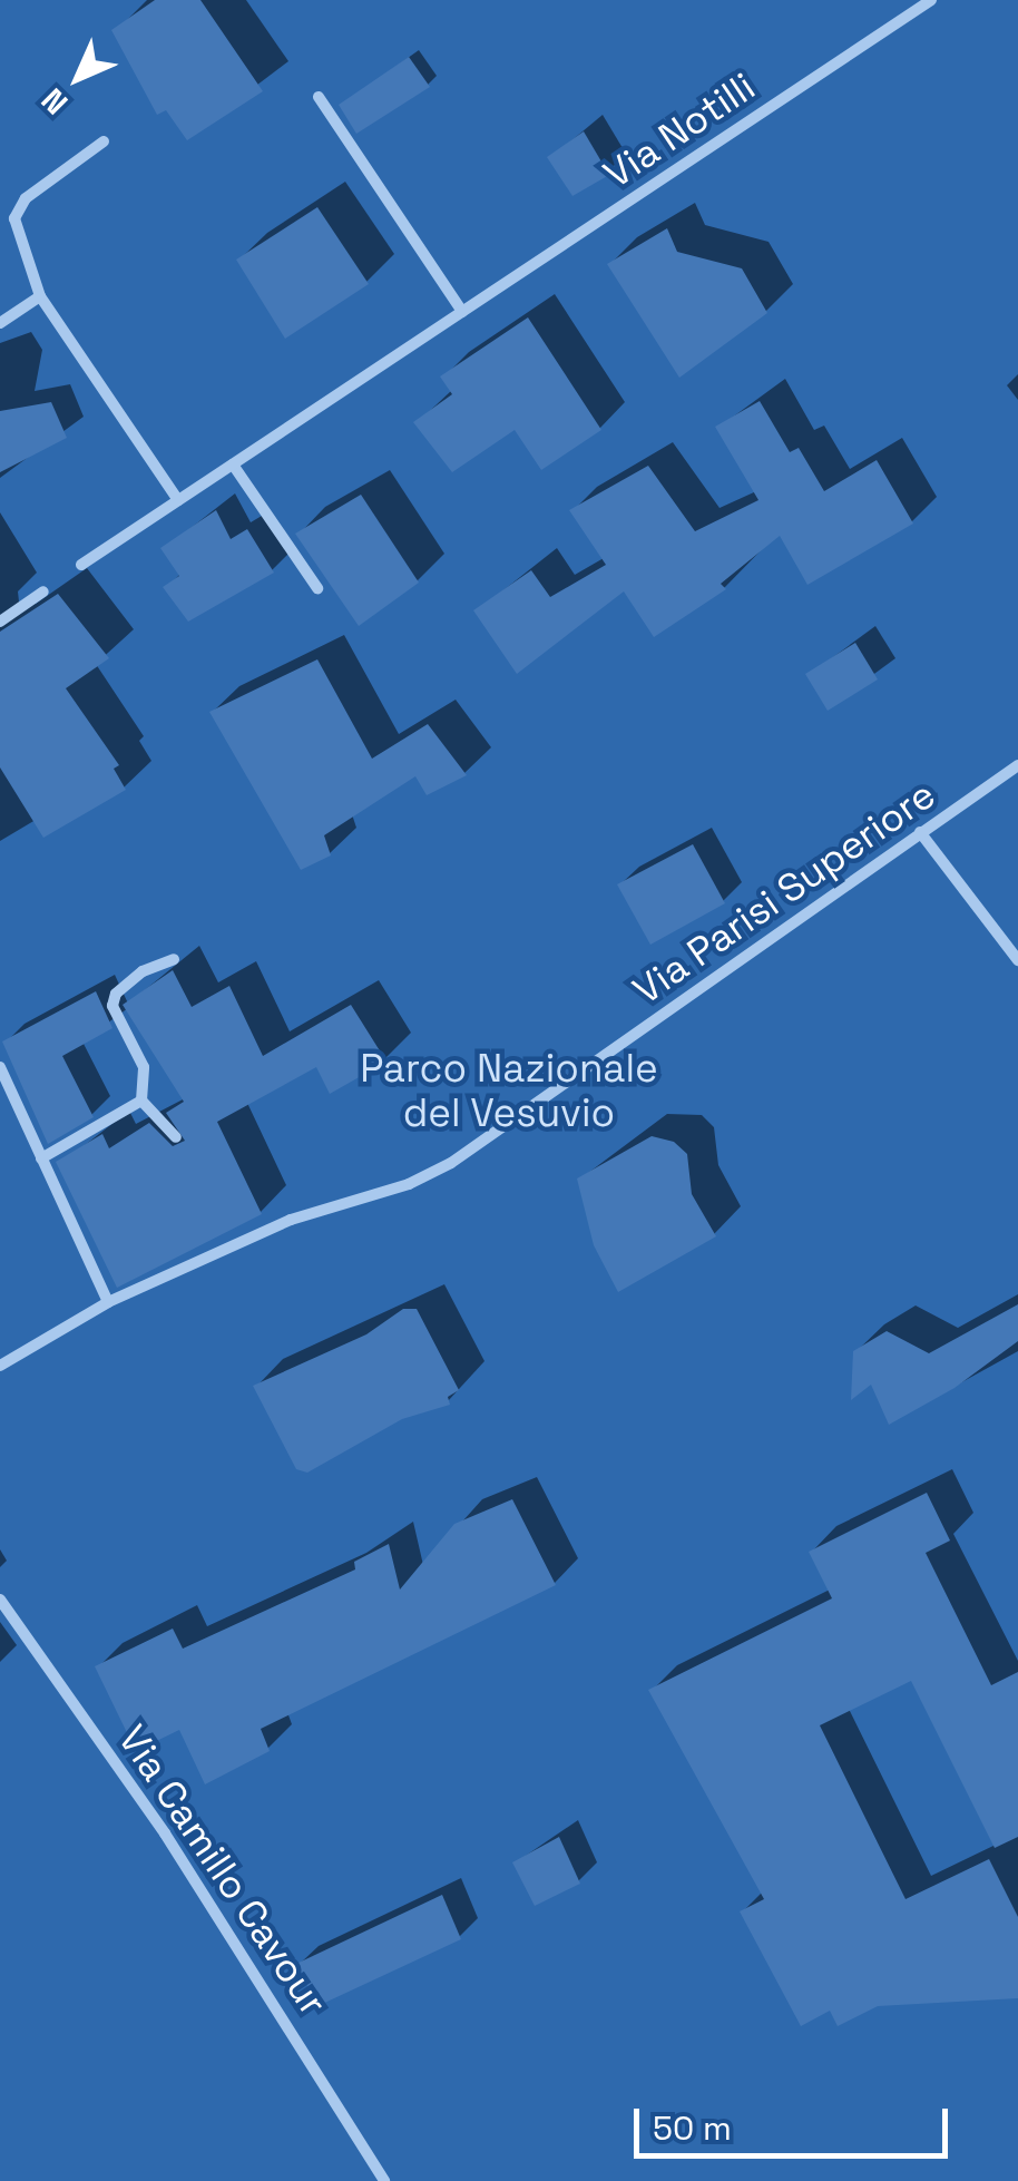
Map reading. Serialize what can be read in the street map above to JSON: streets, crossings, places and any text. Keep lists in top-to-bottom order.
{
  "streets": {
    "street": ["Via Notilli", "Via Parisi Superiore", "Via Camillo Cavour"]
  },
  "parks": ["Parco Nazionale del Vesuvio"],
  "scale_bar": "50 m",
  "north": "bottom left"
}
